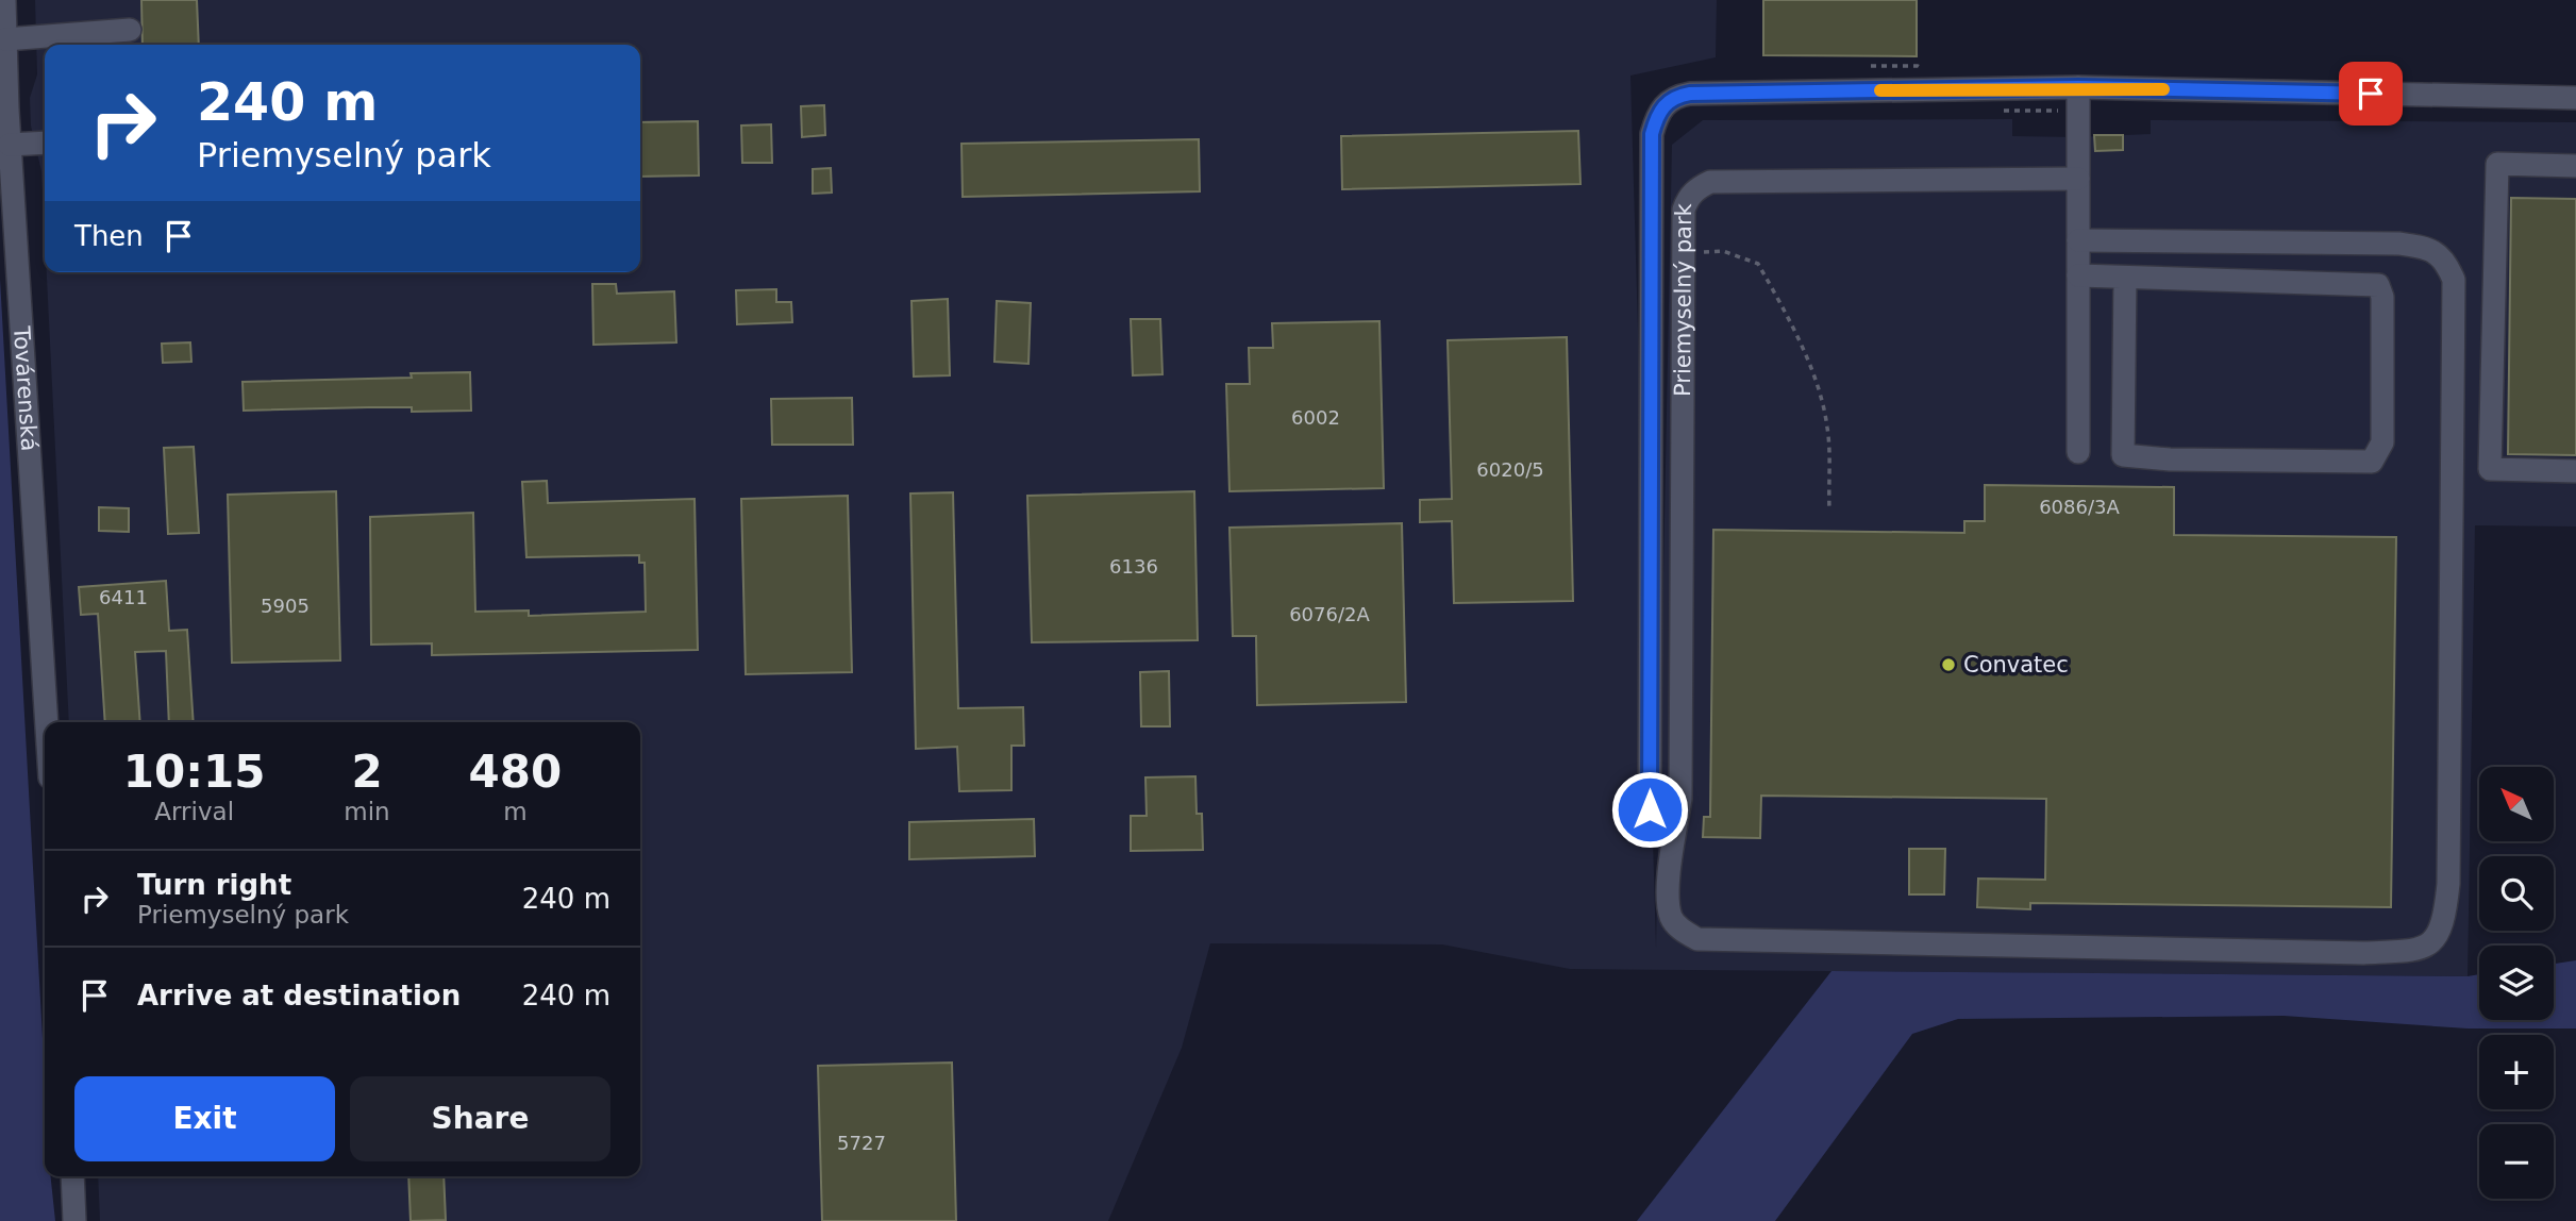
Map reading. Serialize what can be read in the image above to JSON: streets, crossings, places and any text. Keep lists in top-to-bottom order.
{
  "streets": {
    "street": ["Priemyselný park", "Továrenská"]
  },
  "places": ["Convatec"],
  "house_numbers": [
    "6002",
    "6020/5",
    "6086/3A",
    "6136",
    "6411",
    "5905",
    "6076/2A",
    "5727"
  ],
  "north": "top left",
  "page": {
    "turn": ["240 m", "Priemyselný park"],
    "then": "Then",
    "eta": [
      "10:15",
      "Arrival",
      "2",
      "min",
      "480",
      "m"
    ],
    "map_buttons": ["+", "−"],
    "list": [
      {
        "name": "Turn right",
        "note": "Priemyselný park",
        "value": "240 m"
      },
      {
        "name": "Arrive at destination",
        "value": "240 m"
      }
    ],
    "buttons": ["Exit", "Share"]
  }
}
